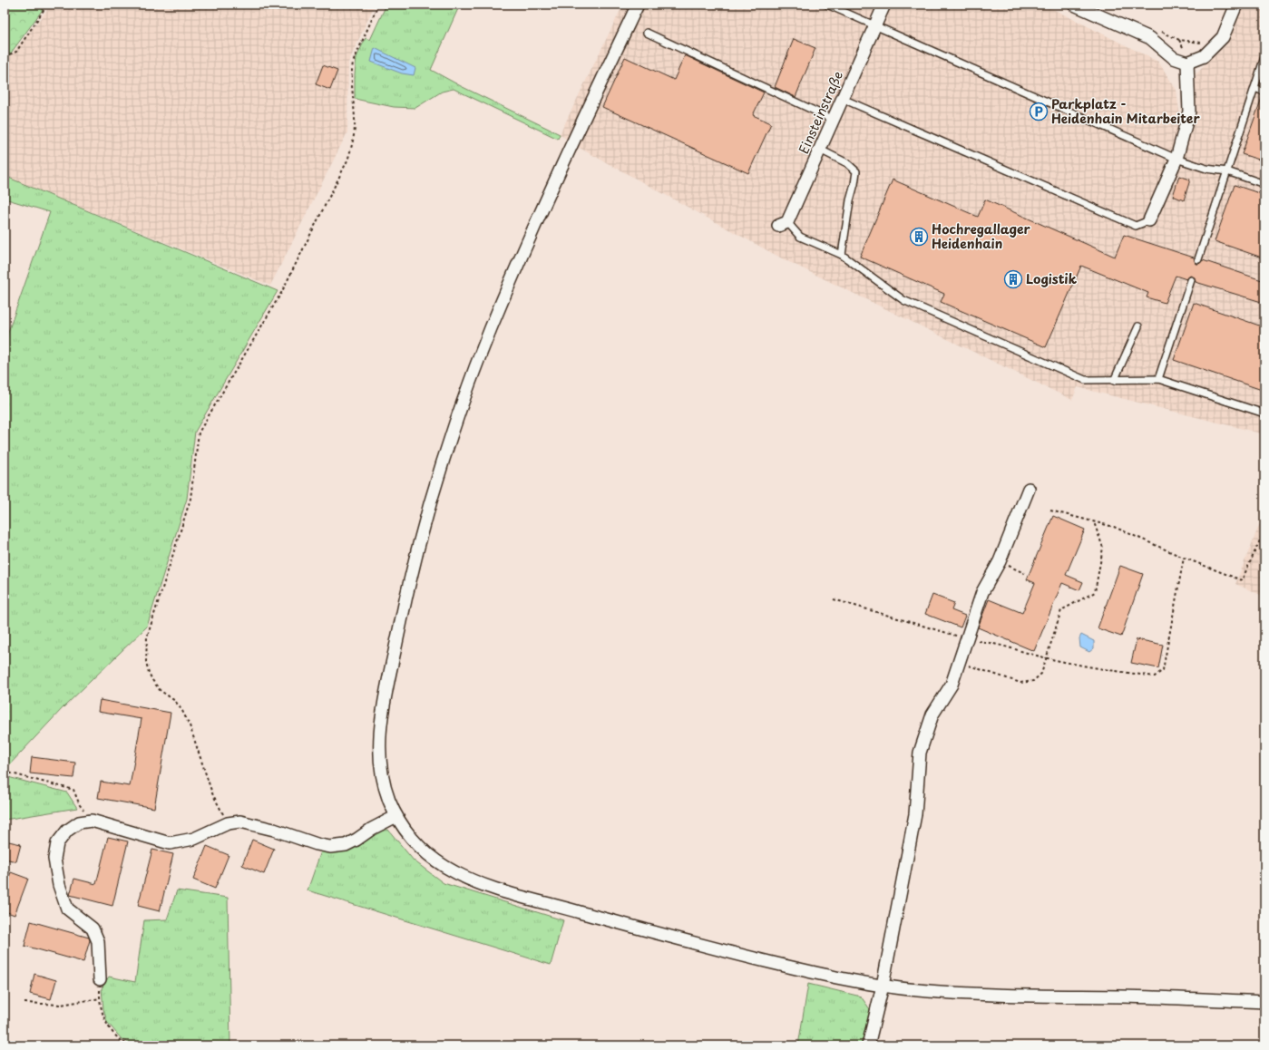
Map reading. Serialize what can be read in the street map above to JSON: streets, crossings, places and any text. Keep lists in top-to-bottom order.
{
  "streets": {
    "street": ["Einsteinstraße"]
  },
  "places": {
    "parking": ["Parkplatz - Heidenhain Mitarbeiter"],
    "building": ["Hochregallager Heidenhain", "Logistik"]
  }
}
